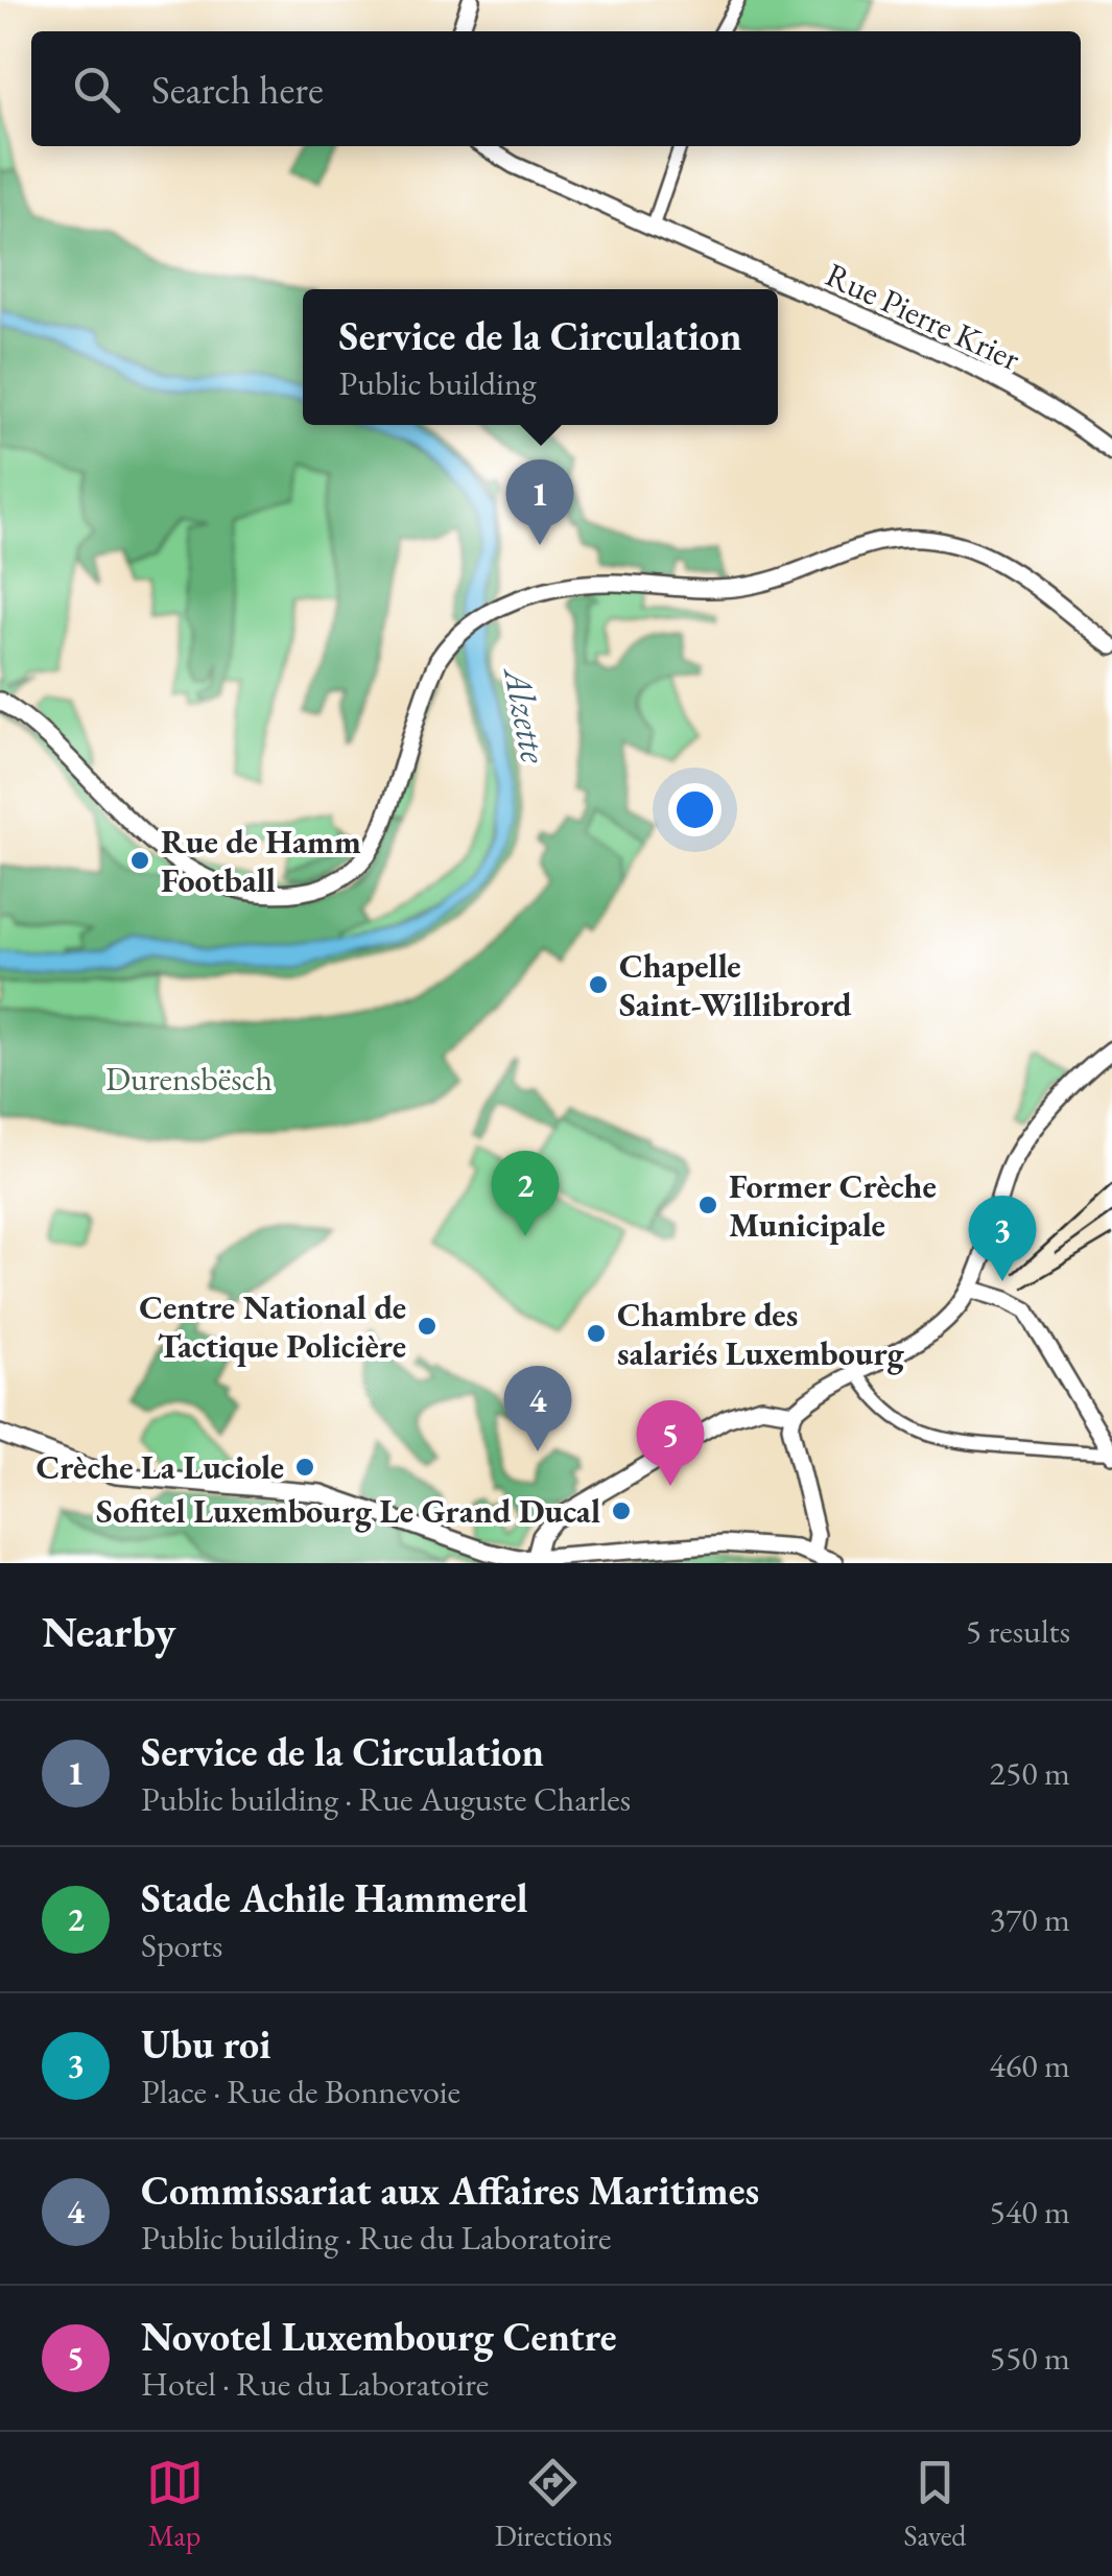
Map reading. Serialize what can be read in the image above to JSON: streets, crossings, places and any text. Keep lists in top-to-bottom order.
{
  "streets": {
    "main road": ["Rue Pierre Krier"]
  },
  "water": ["Alzette"],
  "parks": ["Durensbësch"],
  "places": [
    "Rue de Hamm Football",
    "Chapelle Saint-Willibrord",
    "Former Crèche Municipale",
    "Centre National de Tactique Policière",
    "Chambre des salariés Luxembourg",
    "Crèche La Luciole",
    "Sofitel Luxembourg Le Grand Ducal"
  ],
  "page": {
    "search": "Search here",
    "popup": ["Service de la Circulation", "Public building"],
    "pins": [
      "1",
      "2",
      "3",
      "4",
      "5"
    ],
    "heading": ["Nearby", "5 results"],
    "list": [
      {
        "mark": "1",
        "name": "Service de la Circulation",
        "note": "Public building · Rue Auguste Charles",
        "value": "250 m"
      },
      {
        "mark": "2",
        "name": "Stade Achile Hammerel",
        "note": "Sports",
        "value": "370 m"
      },
      {
        "mark": "3",
        "name": "Ubu roi",
        "note": "Place · Rue de Bonnevoie",
        "value": "460 m"
      },
      {
        "mark": "4",
        "name": "Commissariat aux Affaires Maritimes",
        "note": "Public building · Rue du Laboratoire",
        "value": "540 m"
      },
      {
        "mark": "5",
        "name": "Novotel Luxembourg Centre",
        "note": "Hotel · Rue du Laboratoire",
        "value": "550 m"
      }
    ],
    "nav": ["Map", "Directions", "Saved"]
  }
}
